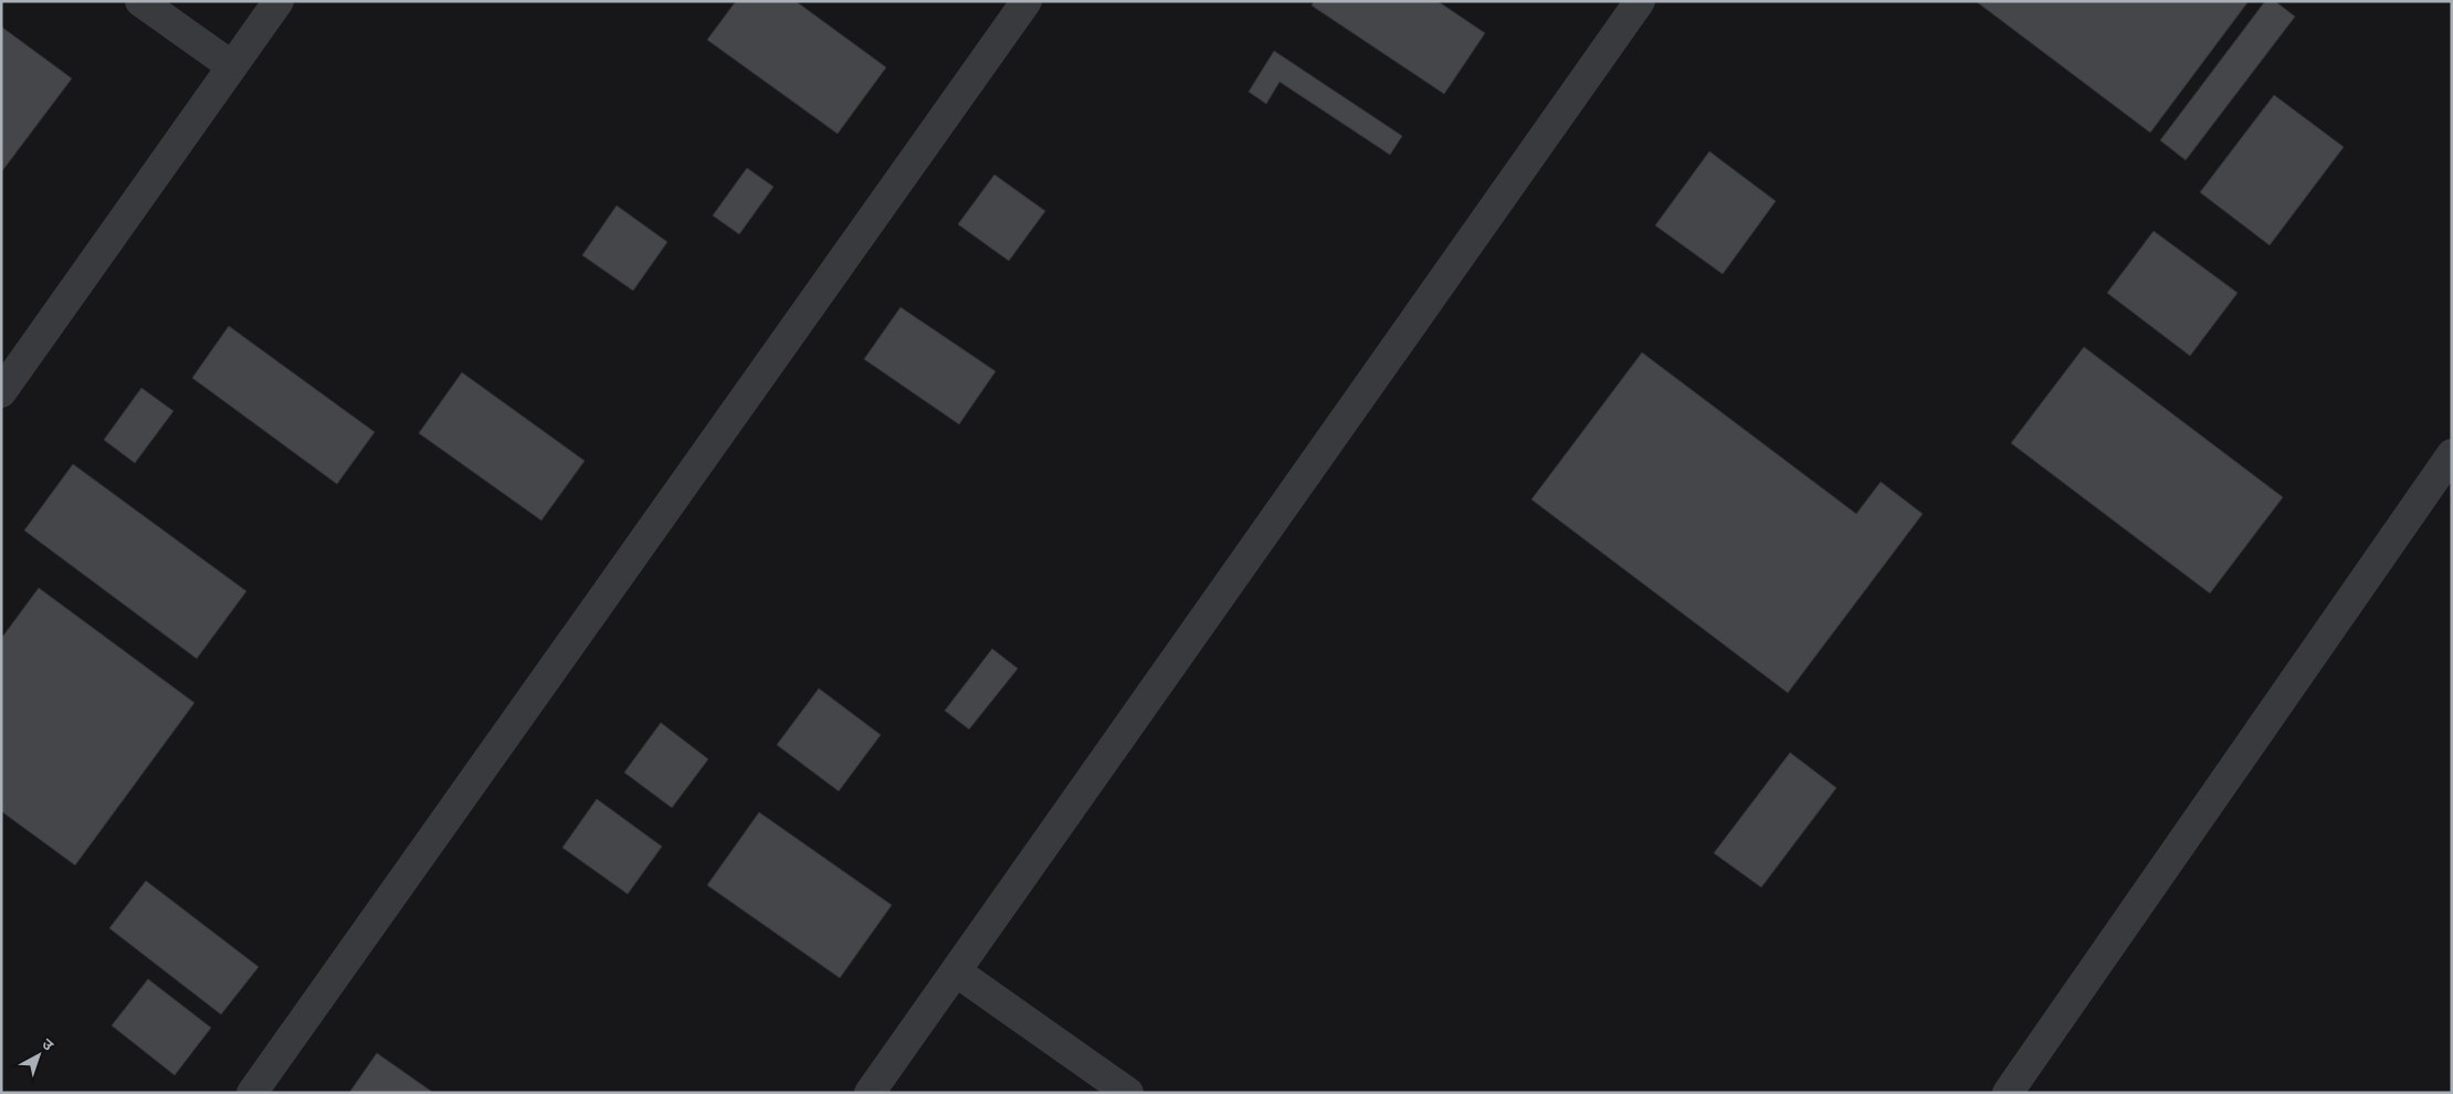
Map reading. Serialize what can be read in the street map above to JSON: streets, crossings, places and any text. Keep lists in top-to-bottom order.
{
  "north": "top right"
}
